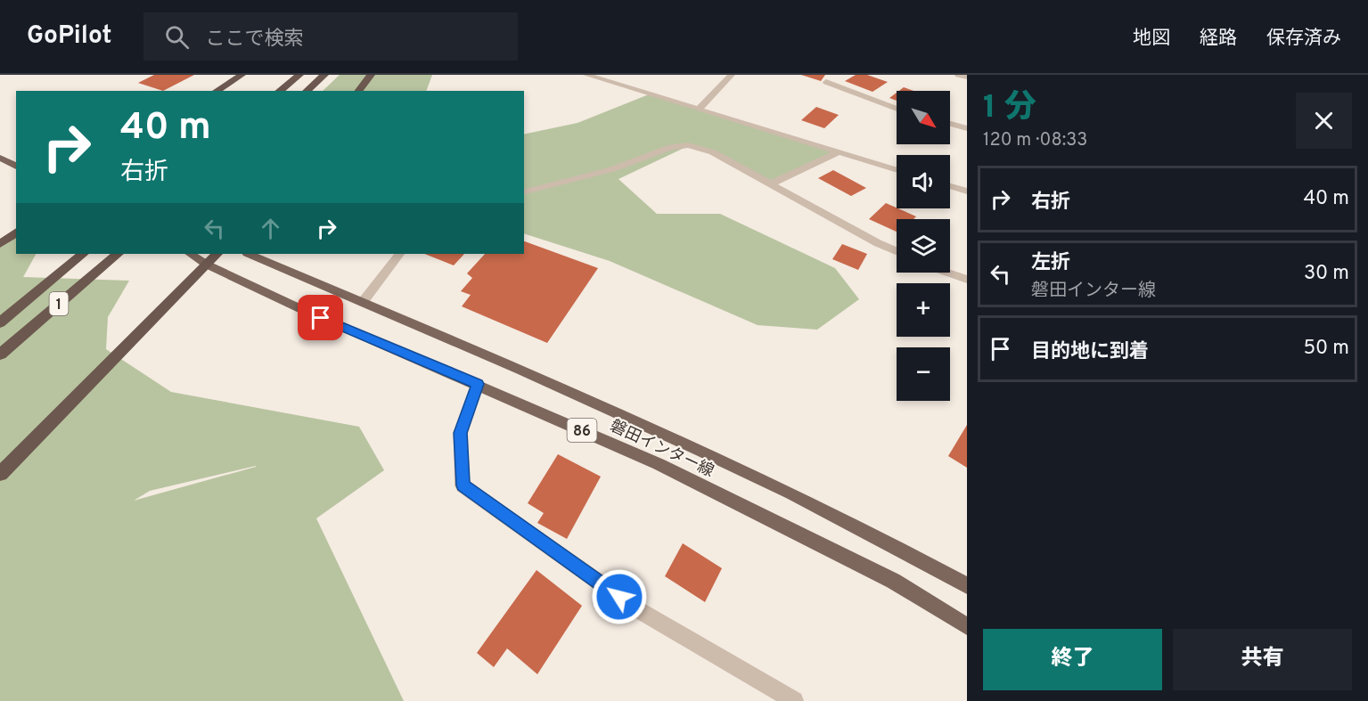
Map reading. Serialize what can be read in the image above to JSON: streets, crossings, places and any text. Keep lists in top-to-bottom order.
{
  "streets": {
    "highway": ["1"],
    "main road": ["86", "磐田インター線"]
  },
  "north": "bottom right",
  "page": {
    "header": "GoPilot",
    "search": "ここで検索",
    "nav": ["地図", "経路", "保存済み"],
    "heading": ["1 分", "120 m · 08:33"],
    "map_buttons": ["+", "−"],
    "turn": ["40 m", "右折"],
    "list": [
      {
        "name": "右折",
        "value": "40 m"
      },
      {
        "name": "左折",
        "note": "磐田インター線",
        "value": "30 m"
      },
      {
        "name": "目的地に到着",
        "value": "50 m"
      }
    ],
    "buttons": ["終了", "共有"]
  }
}
